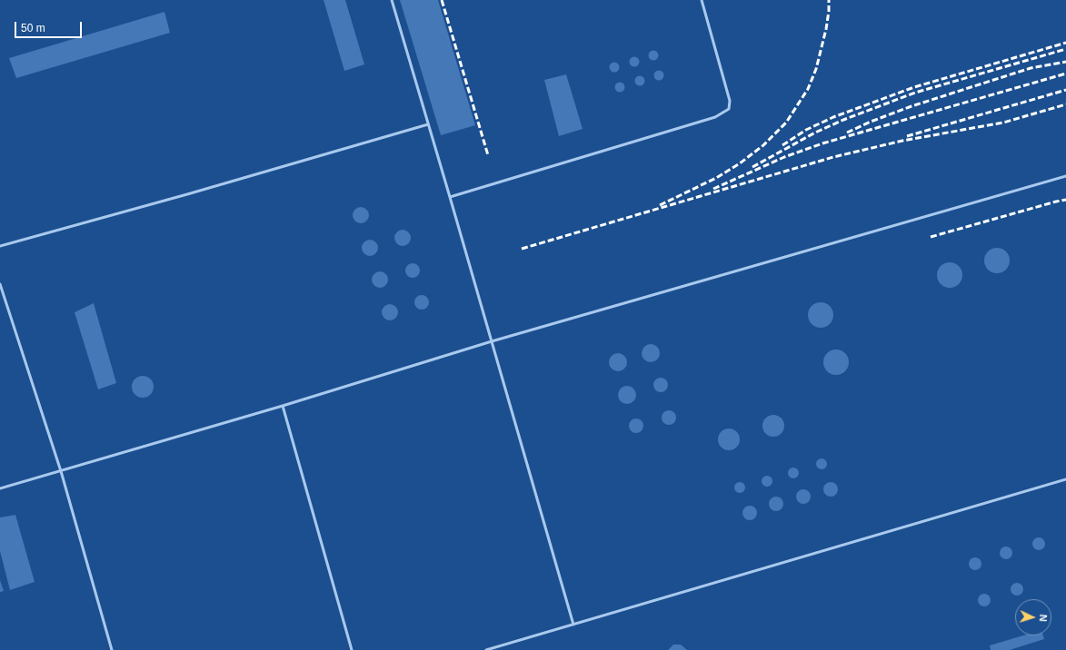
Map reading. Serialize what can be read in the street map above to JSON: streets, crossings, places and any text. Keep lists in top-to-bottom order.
{
  "scale_bar": "50 m",
  "north": "right"
}
